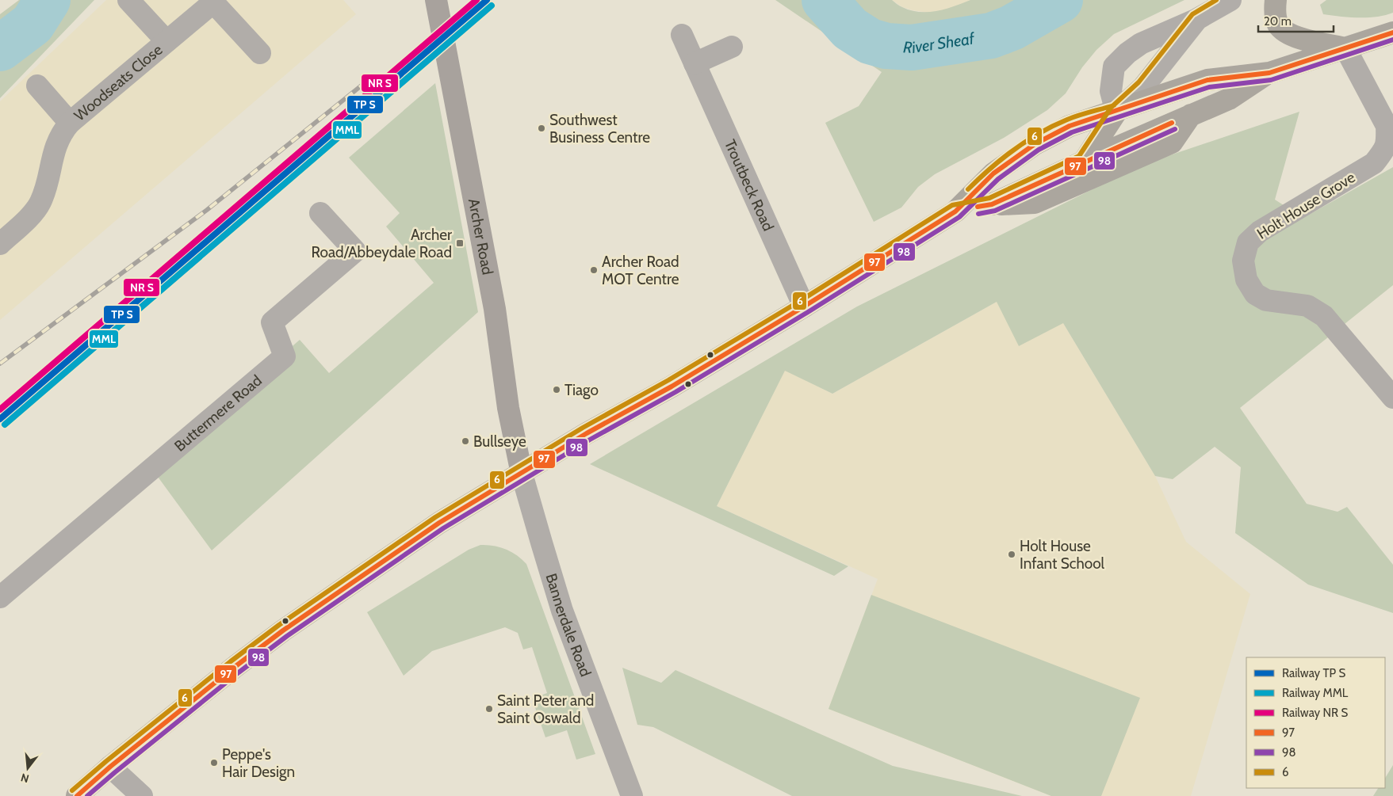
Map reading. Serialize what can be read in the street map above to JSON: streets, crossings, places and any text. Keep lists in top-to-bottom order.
{
  "streets": {
    "street": [
      "Woodseats Close",
      "Troutbeck Road",
      "Holt House Grove",
      "Archer Road",
      "Buttermere Road",
      "Bannerdale Road"
    ]
  },
  "crossings": [
    ["Archer Road", "Bannerdale Road"]
  ],
  "water": ["River Sheaf"],
  "places": {
    "other": [
      "Southwest Business Centre",
      "Archer Road MOT Centre",
      "Tiago",
      "Bullseye",
      "Holt House Infant School",
      "Saint Peter and Saint Oswald",
      "Peppe's Hair Design"
    ],
    "transit": ["Archer Road/Abbeydale Road"]
  },
  "lines": [
    "transit line 6",
    "rail line MML",
    "transit line 97",
    "transit line 98"
  ],
  "legend": [
    "Railway TP S",
    "Railway MML",
    "Railway NR S",
    "97",
    "98",
    "6"
  ],
  "scale_bar": "20 m",
  "north": "bottom"
}
